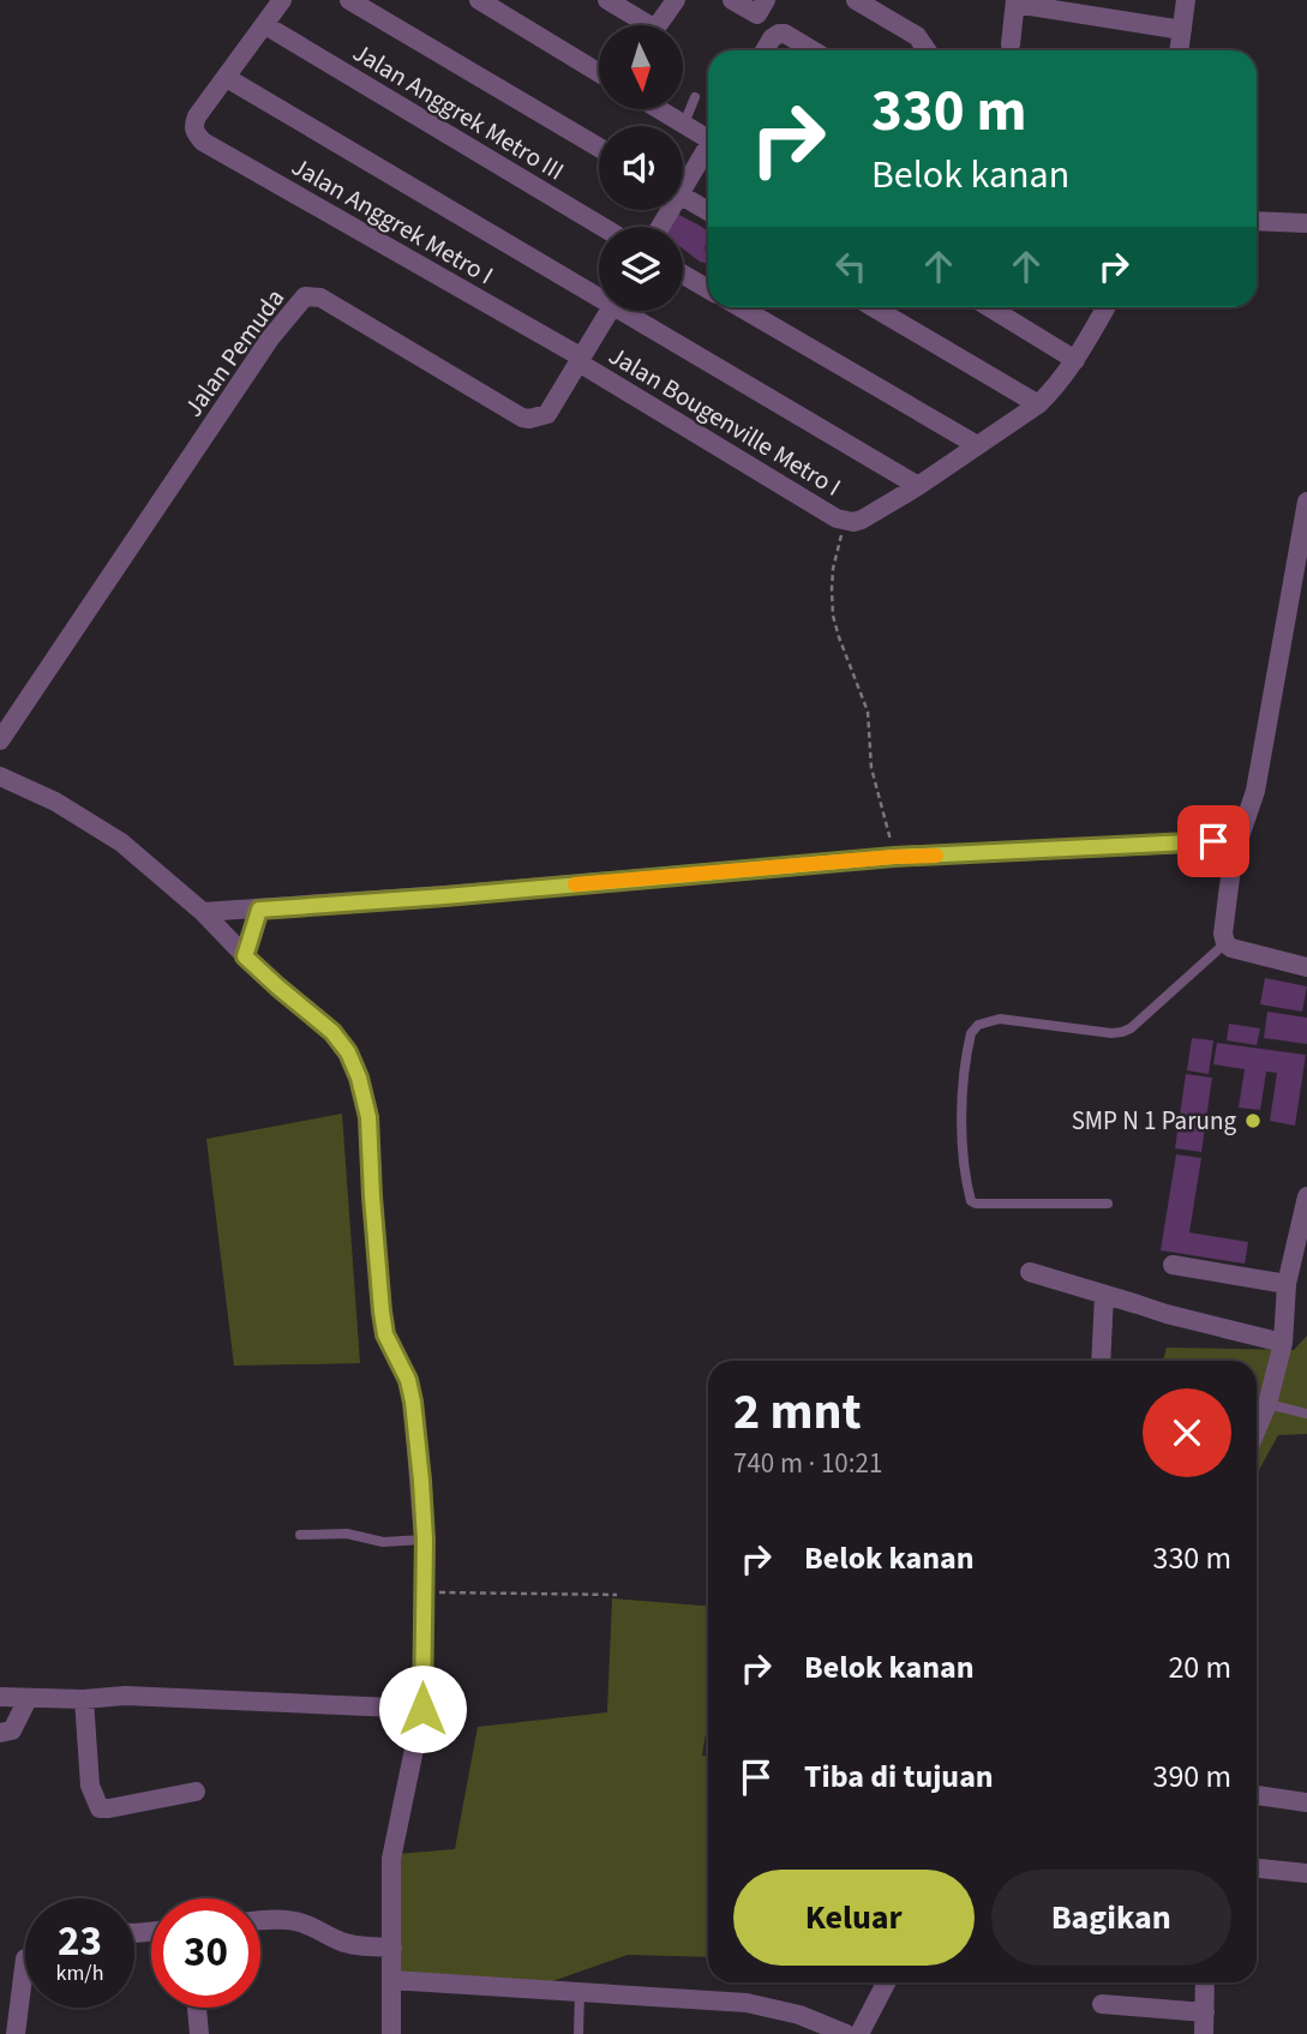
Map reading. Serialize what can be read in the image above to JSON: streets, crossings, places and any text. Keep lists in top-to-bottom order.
{
  "streets": {
    "street": [
      "Jalan Anggrek Metro III",
      "Jalan Anggrek Metro I",
      "Jalan Pemuda",
      "Jalan Bougenville Metro I"
    ]
  },
  "crossings": [
    ["Jalan Anggrek Metro I", "Jalan Pemuda"],
    ["Jalan Anggrek Metro I", "Jalan Bougenville Metro I"],
    ["Jalan Pemuda", "Jalan Bougenville Metro I"]
  ],
  "places": ["SMP N 1 Parung"],
  "north": "bottom",
  "page": {
    "turn": ["330 m", "Belok kanan"],
    "heading": ["2 mnt", "740 m · 10:21"],
    "list": [
      {
        "name": "Belok kanan",
        "value": "330 m"
      },
      {
        "name": "Belok kanan",
        "value": "20 m"
      },
      {
        "name": "Tiba di tujuan",
        "value": "390 m"
      }
    ],
    "buttons": ["Keluar", "Bagikan"],
    "speed": "23 km/h",
    "limit": "30"
  }
}
